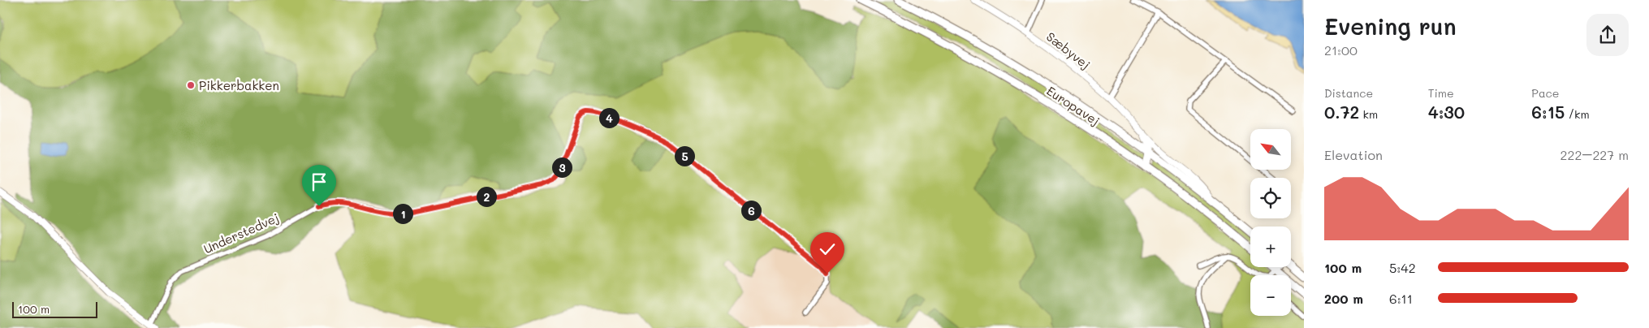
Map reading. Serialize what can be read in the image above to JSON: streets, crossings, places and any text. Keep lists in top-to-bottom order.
{
  "streets": {
    "main road": ["Europavej"],
    "street": ["Sæbyvej", "Understedvej"]
  },
  "crossings": [
    ["Sæbyvej", "Europavej"]
  ],
  "places": ["Pikkerbakken"],
  "scale_bar": "100 m",
  "north": "top left",
  "page": {
    "heading": ["Evening run", "21:00"],
    "stats": [
      ["Distance", "0.72 km"],
      ["Time", "4:30"],
      ["Pace", "6:15 /km"]
    ],
    "pins": [
      "4",
      "5",
      "3",
      "2",
      "6",
      "1"
    ],
    "map_buttons": ["+", "−"],
    "chart": ["Elevation", "222–227 m"],
    "list": [
      {
        "name": "100 m",
        "note": "5:42"
      },
      {
        "name": "200 m",
        "note": "6:11"
      }
    ],
    "scale": "100 m"
  }
}
